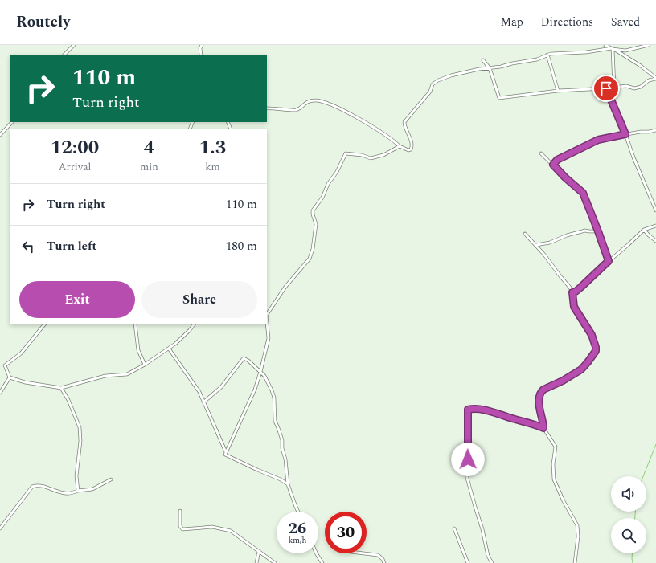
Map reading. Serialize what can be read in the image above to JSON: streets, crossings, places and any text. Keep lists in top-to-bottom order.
{
  "page": {
    "header": "Routely",
    "nav": ["Map", "Directions", "Saved"],
    "turn": ["110 m", "Turn right"],
    "eta": [
      "12:00",
      "Arrival",
      "4",
      "min",
      "1.3",
      "km"
    ],
    "list": [
      {
        "name": "Turn right",
        "value": "110 m"
      },
      {
        "name": "Turn left",
        "value": "180 m"
      }
    ],
    "buttons": ["Exit", "Share"],
    "speed": "26 km/h",
    "limit": "30"
  }
}
